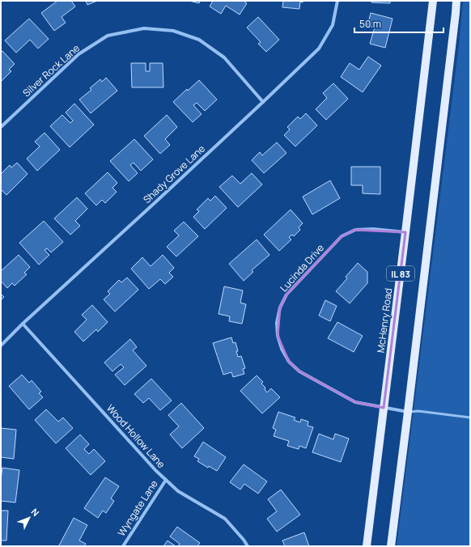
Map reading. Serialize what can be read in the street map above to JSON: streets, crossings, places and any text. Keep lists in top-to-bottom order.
{
  "streets": {
    "main road": ["IL 83", "McHenry Road"],
    "street": [
      "Silver Rock Lane",
      "Shady Grove Lane",
      "Lucinda Drive",
      "Wood Hollow Lane",
      "Wyngate Lane"
    ]
  },
  "crossings": [
    ["Silver Rock Lane", "Shady Grove Lane"],
    ["Shady Grove Lane", "Wood Hollow Lane"],
    ["Lucinda Drive", "IL 83"],
    ["Lucinda Drive", "McHenry Road"],
    ["Wood Hollow Lane", "Wyngate Lane"]
  ],
  "scale_bar": "50 m",
  "north": "top right"
}
